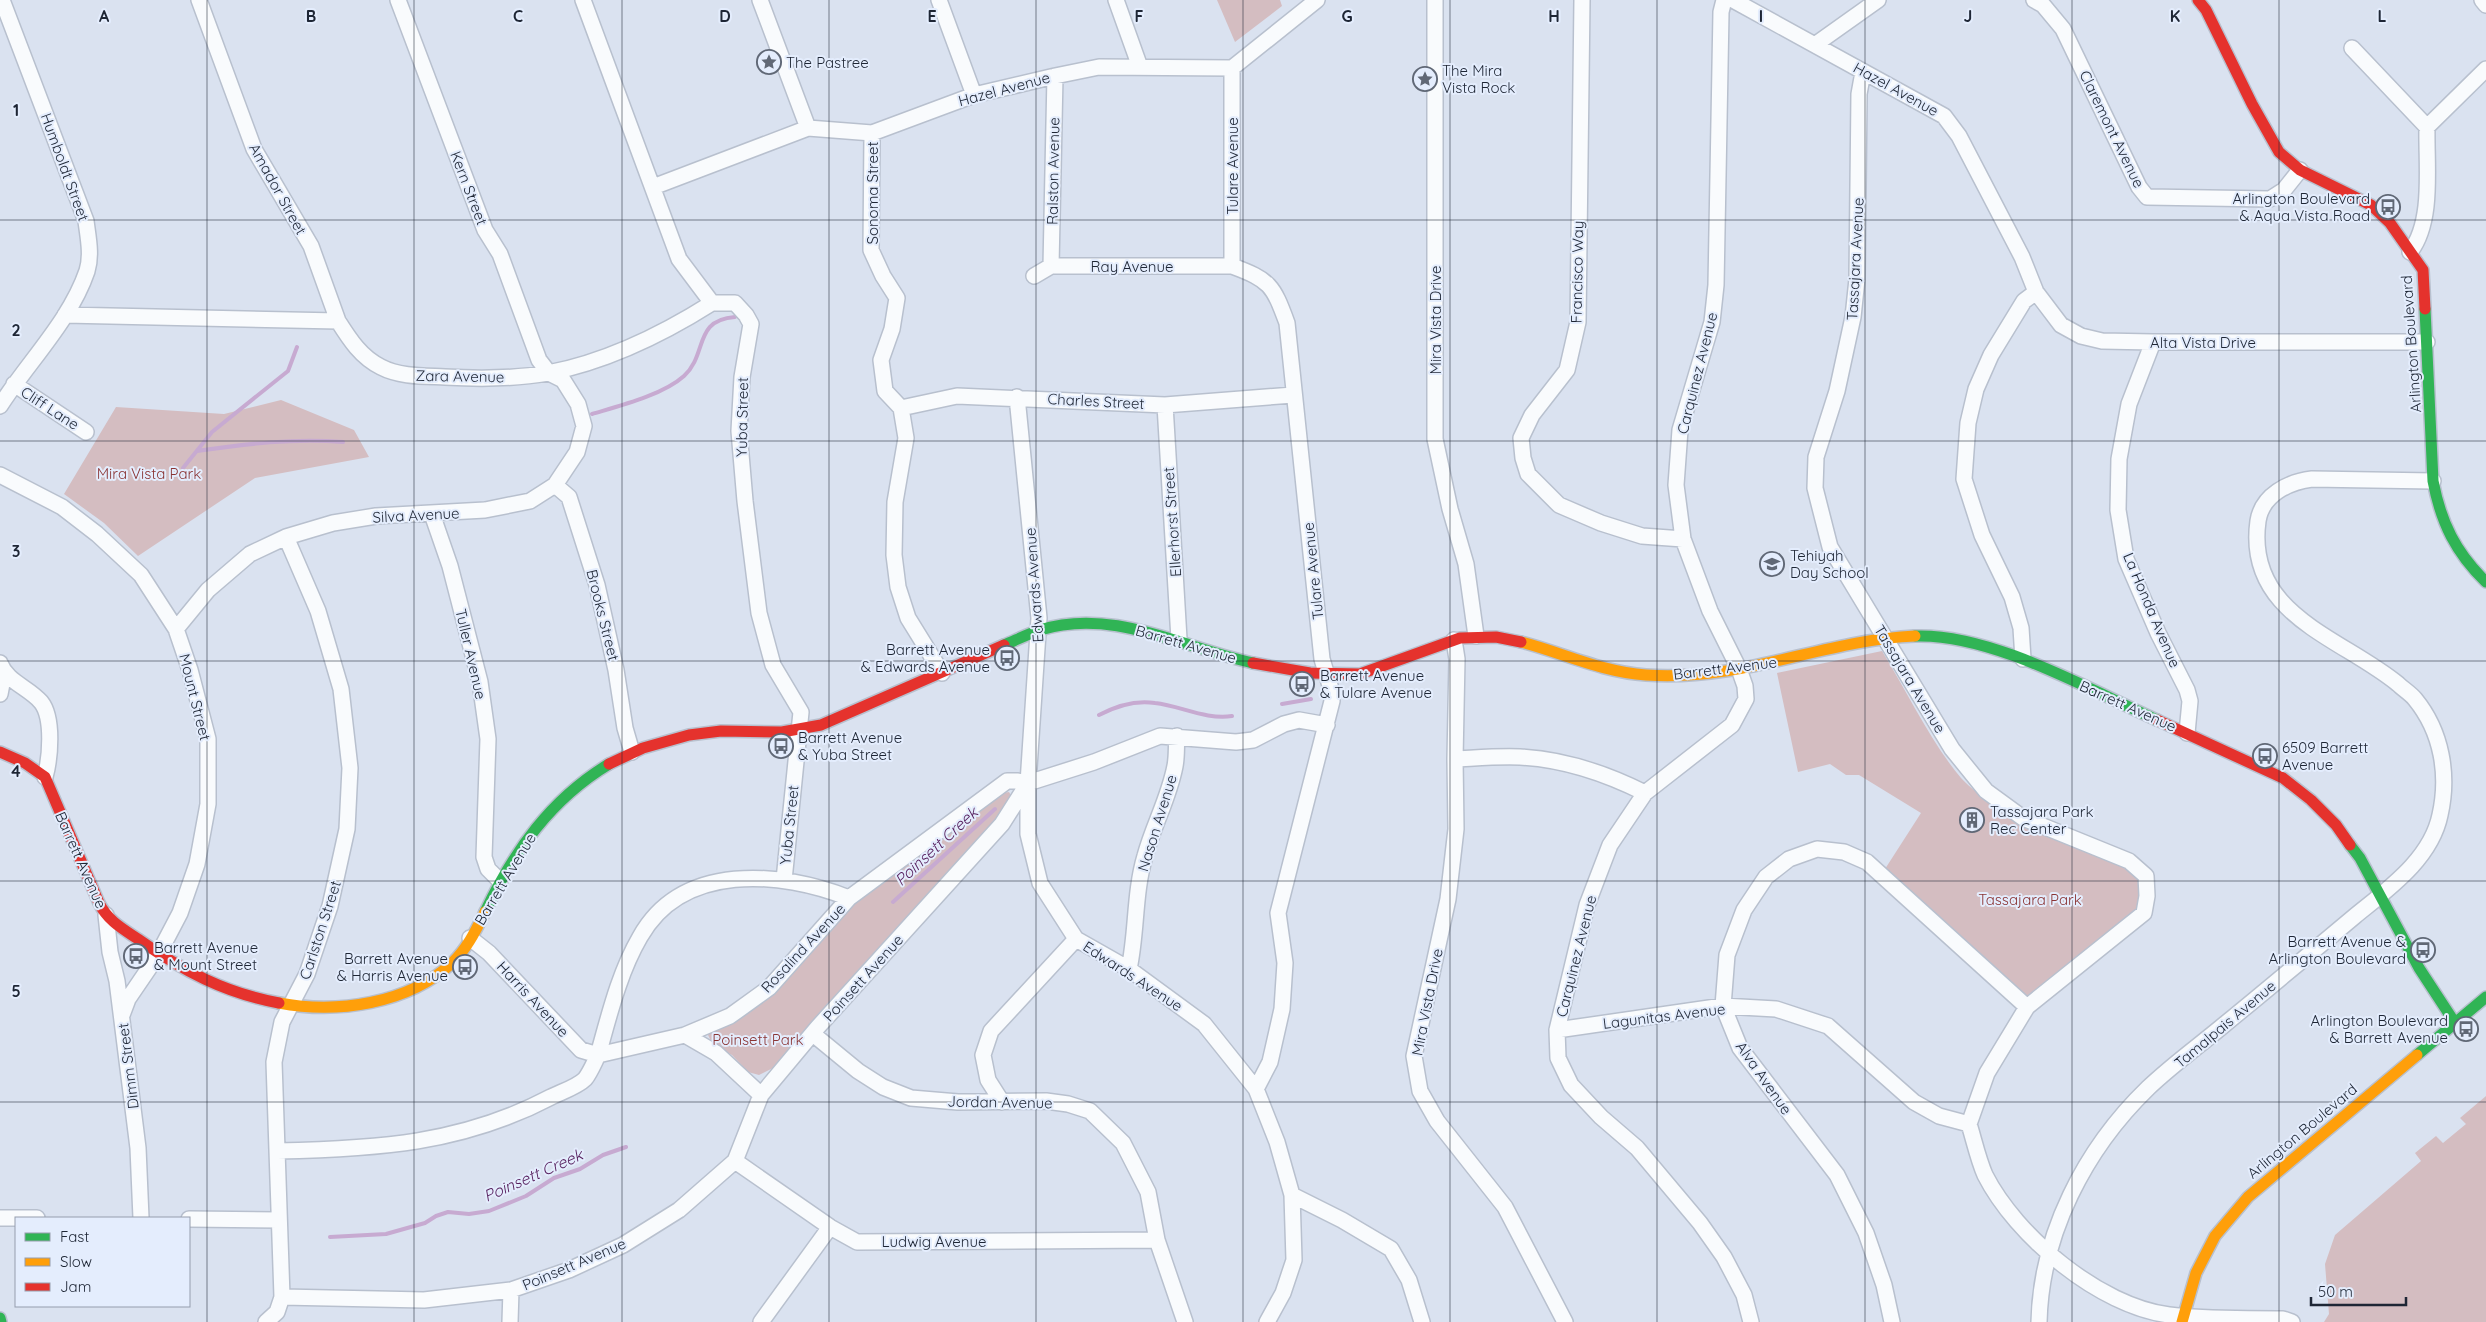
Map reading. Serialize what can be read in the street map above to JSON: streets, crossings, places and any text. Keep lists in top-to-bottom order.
{
  "streets": {
    "street": [
      "Hazel Avenue",
      "Claremont Avenue",
      "Tulare Avenue",
      "Humboldt Street",
      "Ralston Avenue",
      "Kern Street",
      "Amador Street",
      "Sonoma Street",
      "Tassajara Avenue",
      "Ray Avenue",
      "Francisco Way",
      "Mira Vista Drive",
      "Alta Vista Drive",
      "Arlington Boulevard",
      "Carquinez Avenue",
      "Zara Avenue",
      "Charles Street",
      "Cliff Lane",
      "Yuba Street",
      "Silva Avenue",
      "Ellerhorst Street",
      "Edwards Avenue",
      "La Honda Avenue",
      "Brooks Street",
      "Barrett Avenue",
      "Tuller Avenue",
      "Mount Street",
      "Nason Avenue",
      "Carlston Street",
      "Rosalind Avenue",
      "Poinsett Avenue",
      "Harris Avenue",
      "Lagunitas Avenue",
      "Tamalpais Avenue",
      "Dimm Street",
      "Alva Avenue",
      "Jordan Avenue",
      "Ludwig Avenue"
    ]
  },
  "crossings": [
    ["Hazel Avenue", "Tulare Avenue"],
    ["Hazel Avenue", "Ralston Avenue"],
    ["Hazel Avenue", "Sonoma Street"],
    ["Hazel Avenue", "Tassajara Avenue"],
    ["Hazel Avenue", "Alta Vista Drive"],
    ["Claremont Avenue", "Arlington Boulevard"],
    ["Tulare Avenue", "Ray Avenue"],
    ["Tulare Avenue", "Charles Street"],
    ["Tulare Avenue", "Edwards Avenue"],
    ["Tulare Avenue", "Barrett Avenue"],
    ["Humboldt Street", "Cliff Lane"],
    ["Ralston Avenue", "Ray Avenue"],
    ["Kern Street", "Zara Avenue"],
    ["Kern Street", "Silva Avenue"],
    ["Amador Street", "Zara Avenue"],
    ["Sonoma Street", "Charles Street"],
    ["Tassajara Avenue", "Barrett Avenue"],
    ["Tassajara Avenue", "Lagunitas Avenue"],
    ["Tassajara Avenue", "Alva Avenue"],
    ["Francisco Way", "Carquinez Avenue"],
    ["Mira Vista Drive", "Barrett Avenue"],
    ["Alta Vista Drive", "Arlington Boulevard"],
    ["Alta Vista Drive", "La Honda Avenue"],
    ["Arlington Boulevard", "Barrett Avenue"],
    ["Arlington Boulevard", "Tamalpais Avenue"],
    ["Carquinez Avenue", "Barrett Avenue"],
    ["Carquinez Avenue", "Lagunitas Avenue"],
    ["Zara Avenue", "Yuba Street"],
    ["Zara Avenue", "Silva Avenue"],
    ["Charles Street", "Ellerhorst Street"],
    ["Charles Street", "Edwards Avenue"],
    ["Yuba Street", "Barrett Avenue"],
    ["Silva Avenue", "Brooks Street"],
    ["Silva Avenue", "Tuller Avenue"],
    ["Silva Avenue", "Mount Street"],
    ["Silva Avenue", "Carlston Street"],
    ["Ellerhorst Street", "Barrett Avenue"],
    ["Edwards Avenue", "Barrett Avenue"],
    ["Edwards Avenue", "Nason Avenue"],
    ["Edwards Avenue", "Rosalind Avenue"],
    ["Edwards Avenue", "Poinsett Avenue"],
    ["La Honda Avenue", "Barrett Avenue"],
    ["Brooks Street", "Barrett Avenue"],
    ["Barrett Avenue", "Tuller Avenue"],
    ["Barrett Avenue", "Mount Street"],
    ["Barrett Avenue", "Carlston Street"],
    ["Barrett Avenue", "Harris Avenue"],
    ["Barrett Avenue", "Tamalpais Avenue"],
    ["Barrett Avenue", "Dimm Street"],
    ["Mount Street", "Dimm Street"],
    ["Carlston Street", "Poinsett Avenue"],
    ["Rosalind Avenue", "Poinsett Avenue"],
    ["Rosalind Avenue", "Harris Avenue"],
    ["Poinsett Avenue", "Jordan Avenue"],
    ["Poinsett Avenue", "Ludwig Avenue"],
    ["Lagunitas Avenue", "Alva Avenue"],
    ["Jordan Avenue", "Ludwig Avenue"]
  ],
  "water": ["Poinsett Creek"],
  "parks": ["Mira Vista Park", "Tassajara Park", "Poinsett Park"],
  "places": {
    "place": ["The Pastree", "The Mira Vista Rock"],
    "bus stop": [
      "Arlington Boulevard & Aqua Vista Road",
      "Barrett Avenue & Edwards Avenue",
      "Barrett Avenue & Tulare Avenue",
      "Barrett Avenue & Yuba Street",
      "6509 Barrett Avenue",
      "Barrett Avenue & Arlington Boulevard",
      "Barrett Avenue & Mount Street",
      "Barrett Avenue & Harris Avenue",
      "Arlington Boulevard & Barrett Avenue"
    ],
    "school or university": ["Tehiyah Day School"],
    "building": ["Tassajara Park Rec Center"]
  },
  "legend": ["Fast", "Slow", "Jam"],
  "scale_bar": "50 m",
  "grid": {
    "columns": [
      "A",
      "B",
      "C",
      "D",
      "E",
      "F",
      "G",
      "H",
      "I",
      "J",
      "K",
      "L"
    ],
    "rows": [
      "1",
      "2",
      "3",
      "4",
      "5"
    ]
  }
}
